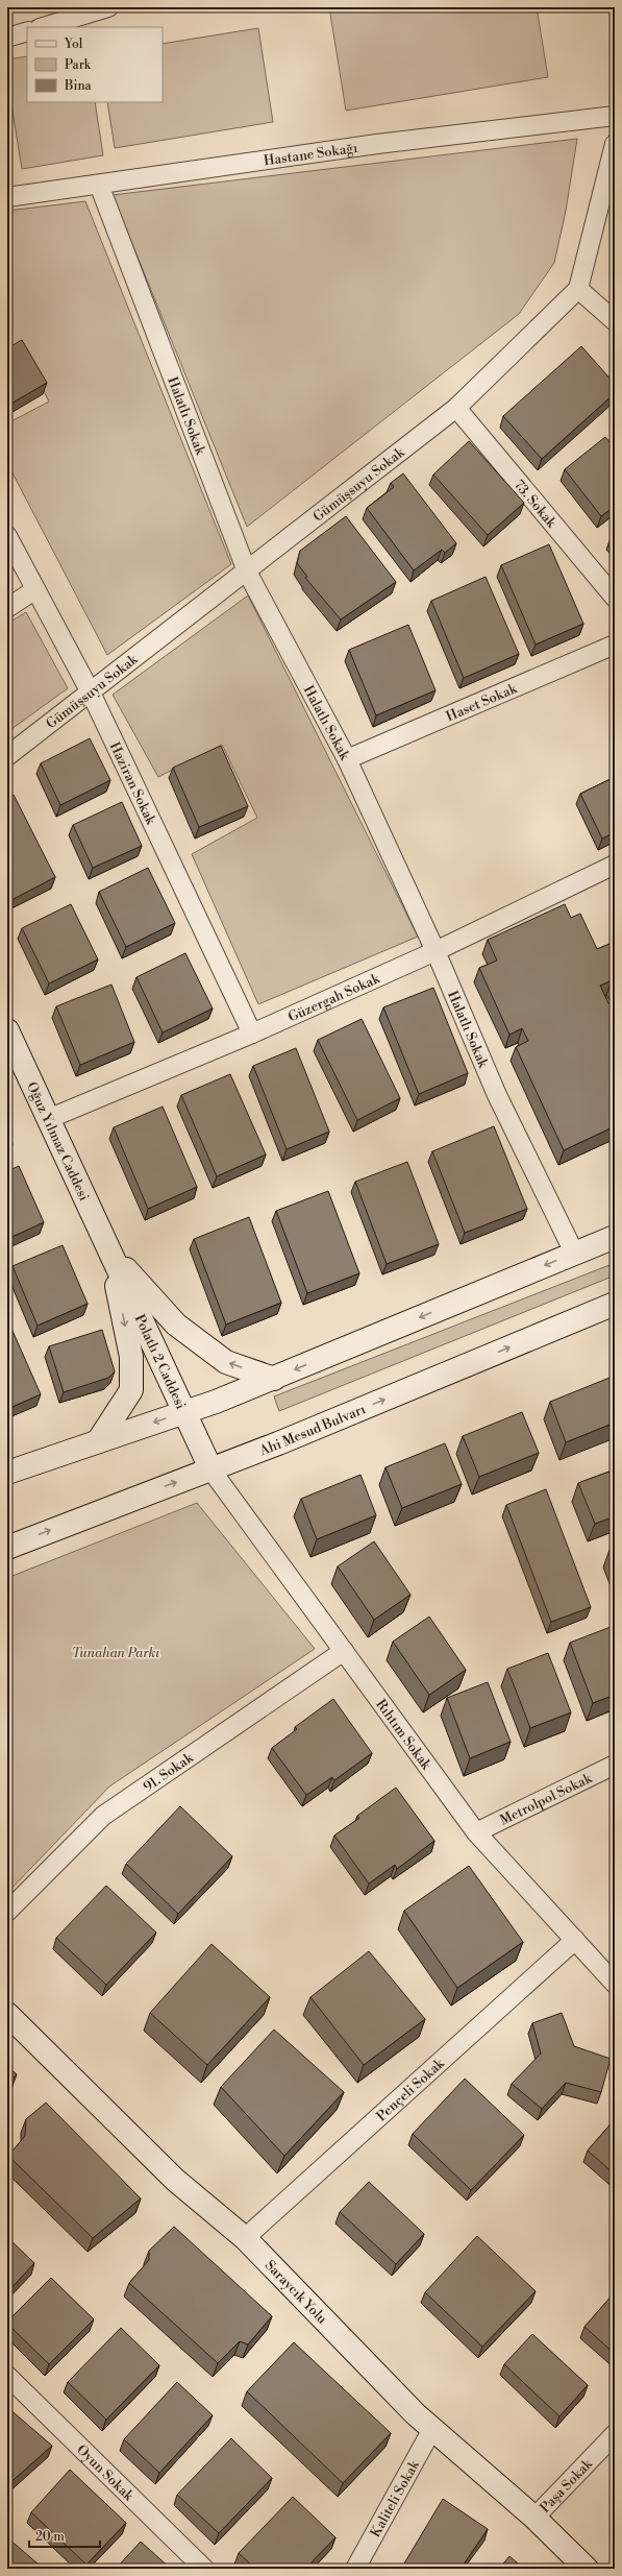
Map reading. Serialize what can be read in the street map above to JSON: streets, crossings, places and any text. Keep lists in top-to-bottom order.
{
  "streets": {
    "main road": [
      "Oğuz Yılmaz Caddesi",
      "Polatlı 2 Caddesi",
      "Ahi Mesud Bulvarı",
      "Saraycık Yolu"
    ],
    "street": [
      "Hastane Sokağı",
      "Halatlı Sokak",
      "Gümüşsuyu Sokak",
      "73. Sokak",
      "Haset Sokak",
      "Haziran Sokak",
      "Güzergah Sokak",
      "Rıhtım Sokak",
      "91. Sokak",
      "Metrolpol Sokak",
      "Pençeli Sokak",
      "Oyun Sokak",
      "Paşa Sokak",
      "Kaliteli Sokak"
    ]
  },
  "crossings": [
    ["Hastane Sokağı", "Halatlı Sokak"],
    ["Halatlı Sokak", "Gümüşsuyu Sokak"],
    ["Halatlı Sokak", "Haset Sokak"],
    ["Halatlı Sokak", "Güzergah Sokak"],
    ["Gümüşsuyu Sokak", "73. Sokak"],
    ["Gümüşsuyu Sokak", "Haziran Sokak"],
    ["Haziran Sokak", "Güzergah Sokak"],
    ["Güzergah Sokak", "Oğuz Yılmaz Caddesi"],
    ["Oğuz Yılmaz Caddesi", "Polatlı 2 Caddesi"],
    ["Polatlı 2 Caddesi", "Ahi Mesud Bulvarı"],
    ["Polatlı 2 Caddesi", "Rıhtım Sokak"],
    ["Ahi Mesud Bulvarı", "Rıhtım Sokak"],
    ["Rıhtım Sokak", "91. Sokak"],
    ["Rıhtım Sokak", "Metrolpol Sokak"],
    ["Rıhtım Sokak", "Pençeli Sokak"],
    ["Pençeli Sokak", "Saraycık Yolu"],
    ["Saraycık Yolu", "Paşa Sokak"],
    ["Saraycık Yolu", "Kaliteli Sokak"]
  ],
  "parks": ["Tunahan Parkı"],
  "legend": ["Yol", "Park", "Bina"],
  "scale_bar": "20 m"
}
